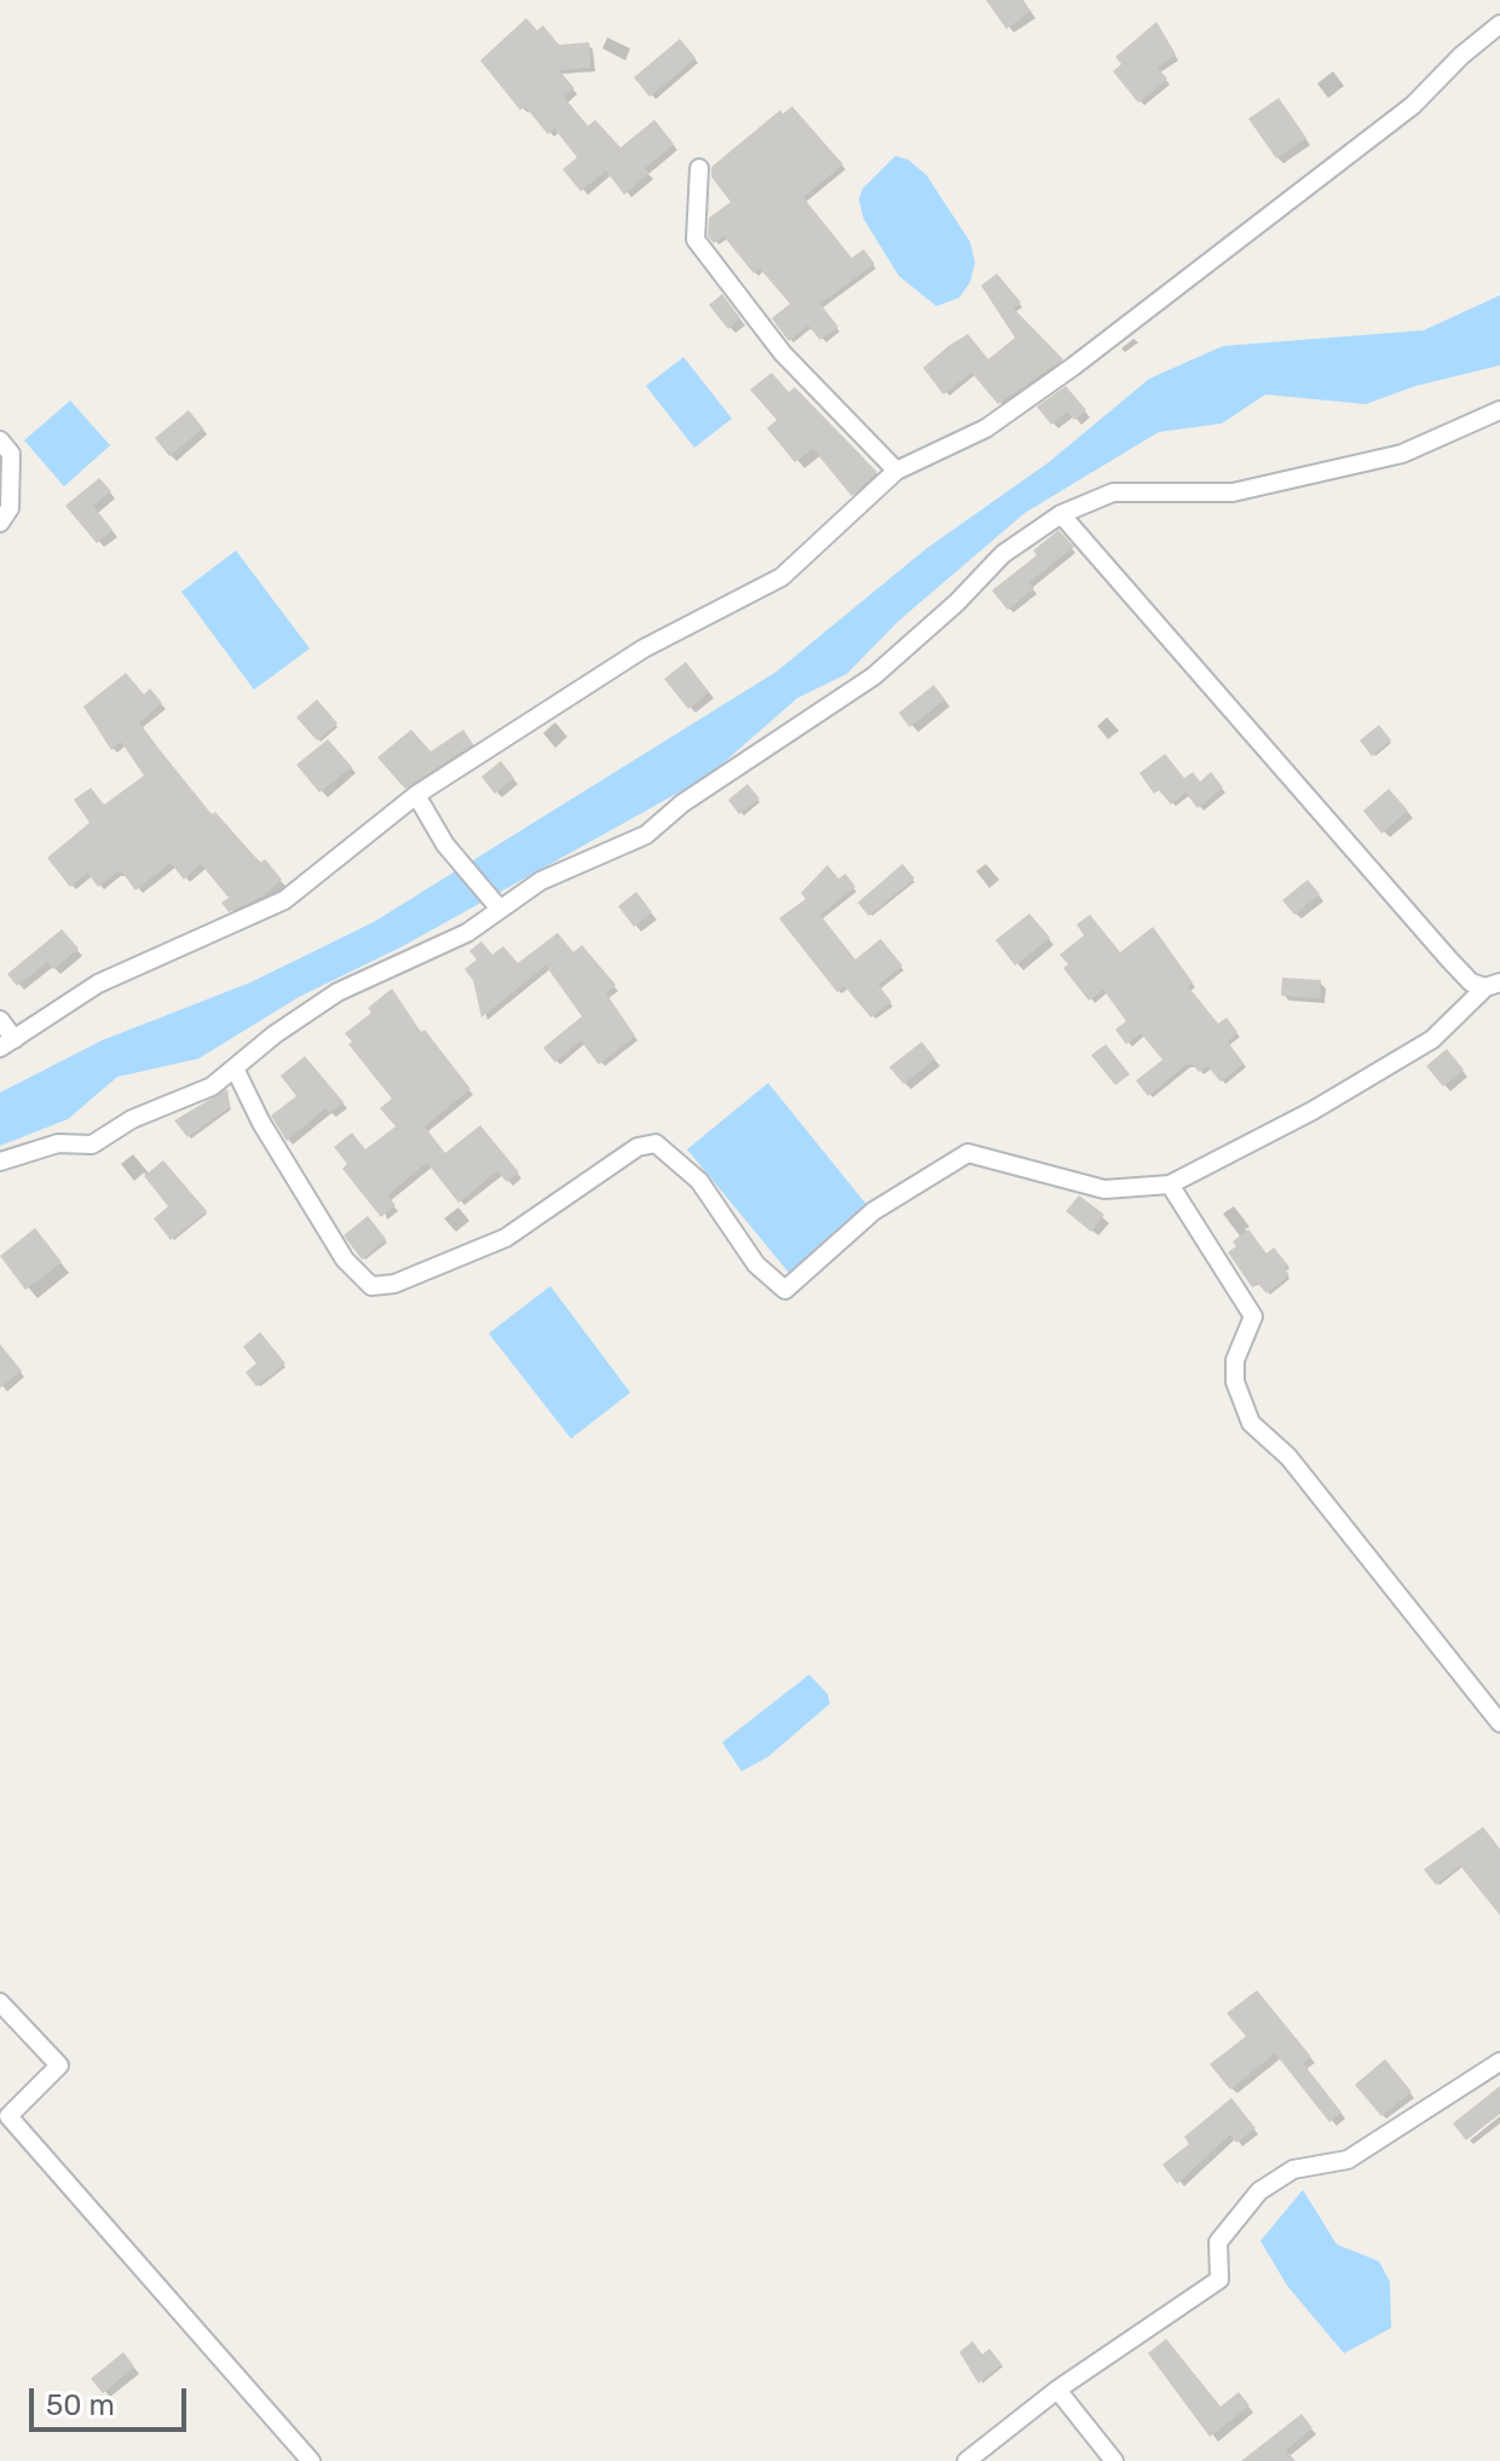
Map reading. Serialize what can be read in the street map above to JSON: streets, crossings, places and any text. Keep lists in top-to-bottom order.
{
  "scale_bar": "50 m"
}
